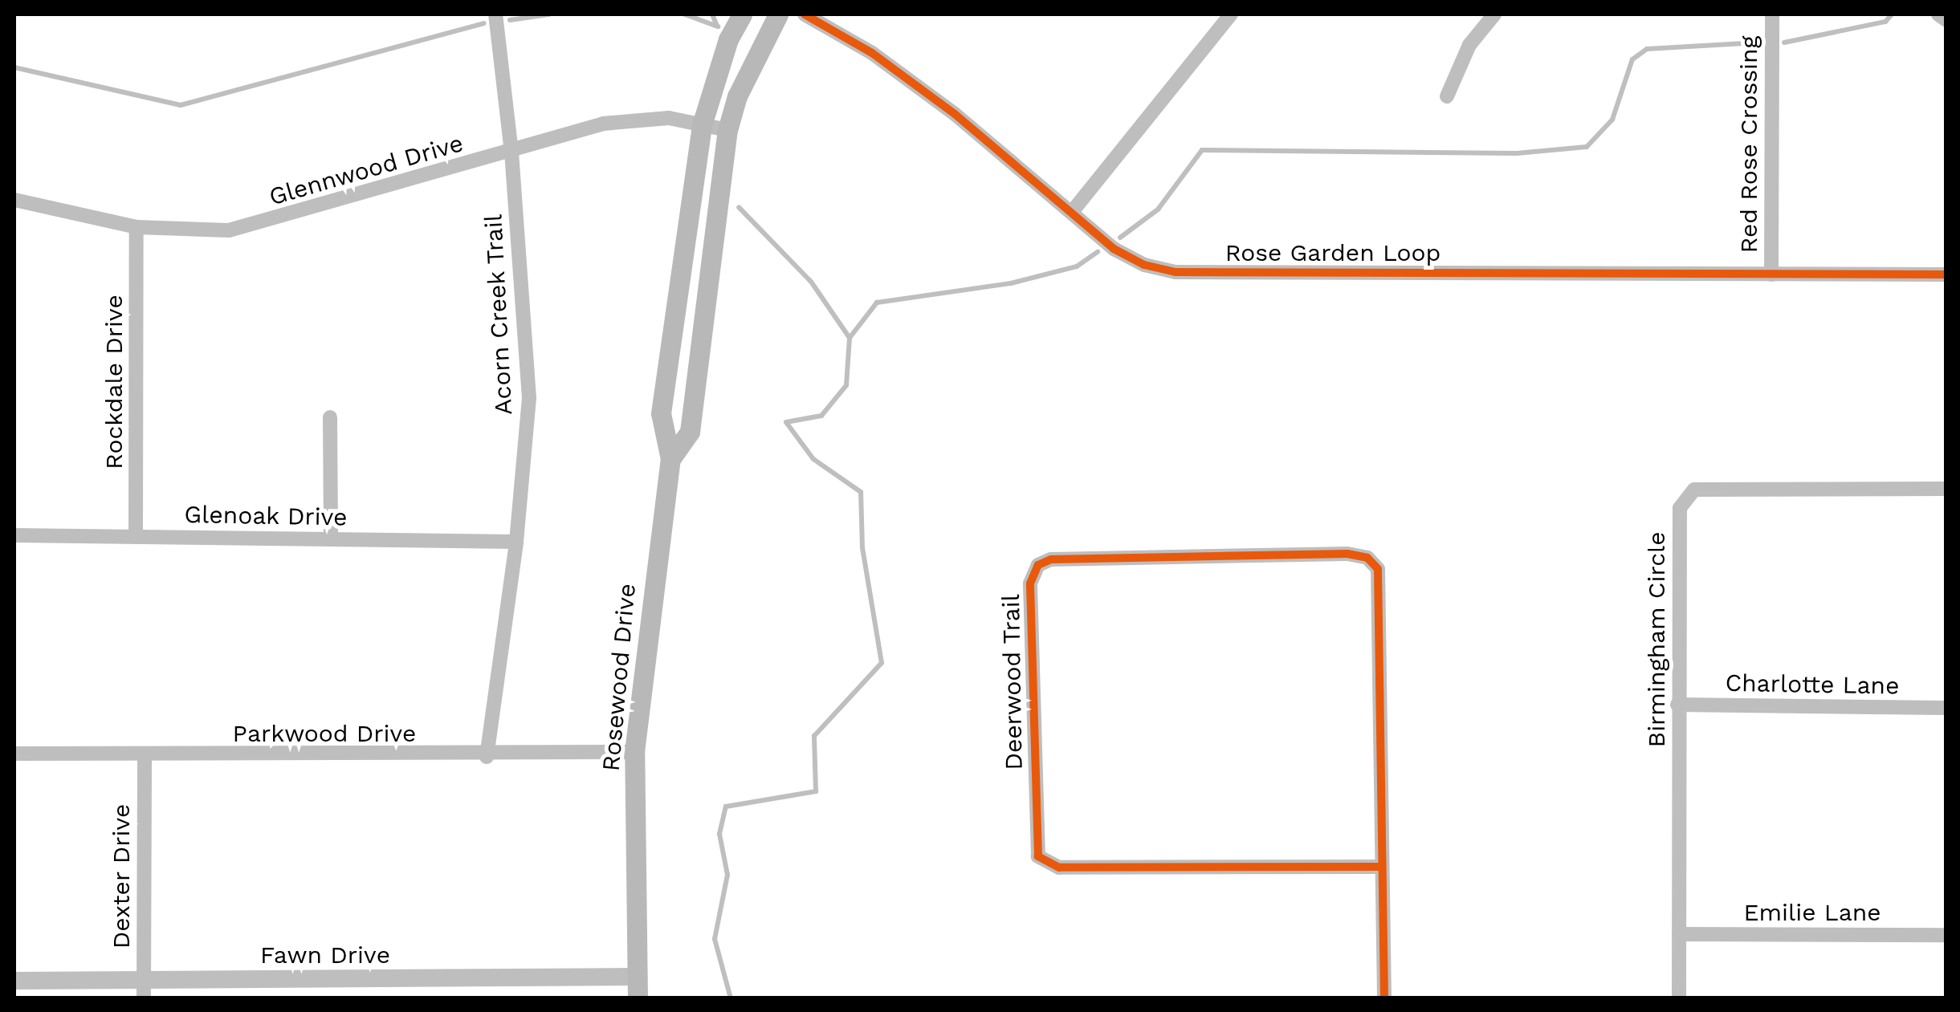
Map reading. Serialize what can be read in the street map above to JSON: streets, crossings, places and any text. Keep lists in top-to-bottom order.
{
  "streets": {
    "main road": ["Rosewood Drive"],
    "street": [
      "Red Rose Crossing",
      "Glennwood Drive",
      "Rose Garden Loop",
      "Acorn Creek Trail",
      "Rockdale Drive",
      "Glenoak Drive",
      "Birmingham Circle",
      "Deerwood Trail",
      "Charlotte Lane",
      "Parkwood Drive",
      "Dexter Drive",
      "Emilie Lane",
      "Fawn Drive"
    ]
  },
  "crossings": [
    ["Red Rose Crossing", "Rose Garden Loop"],
    ["Glennwood Drive", "Acorn Creek Trail"],
    ["Glennwood Drive", "Rockdale Drive"],
    ["Glennwood Drive", "Rosewood Drive"],
    ["Acorn Creek Trail", "Glenoak Drive"],
    ["Acorn Creek Trail", "Parkwood Drive"],
    ["Rockdale Drive", "Glenoak Drive"],
    ["Birmingham Circle", "Charlotte Lane"],
    ["Birmingham Circle", "Emilie Lane"],
    ["Rosewood Drive", "Parkwood Drive"],
    ["Rosewood Drive", "Fawn Drive"],
    ["Parkwood Drive", "Dexter Drive"],
    ["Dexter Drive", "Fawn Drive"]
  ]
}
